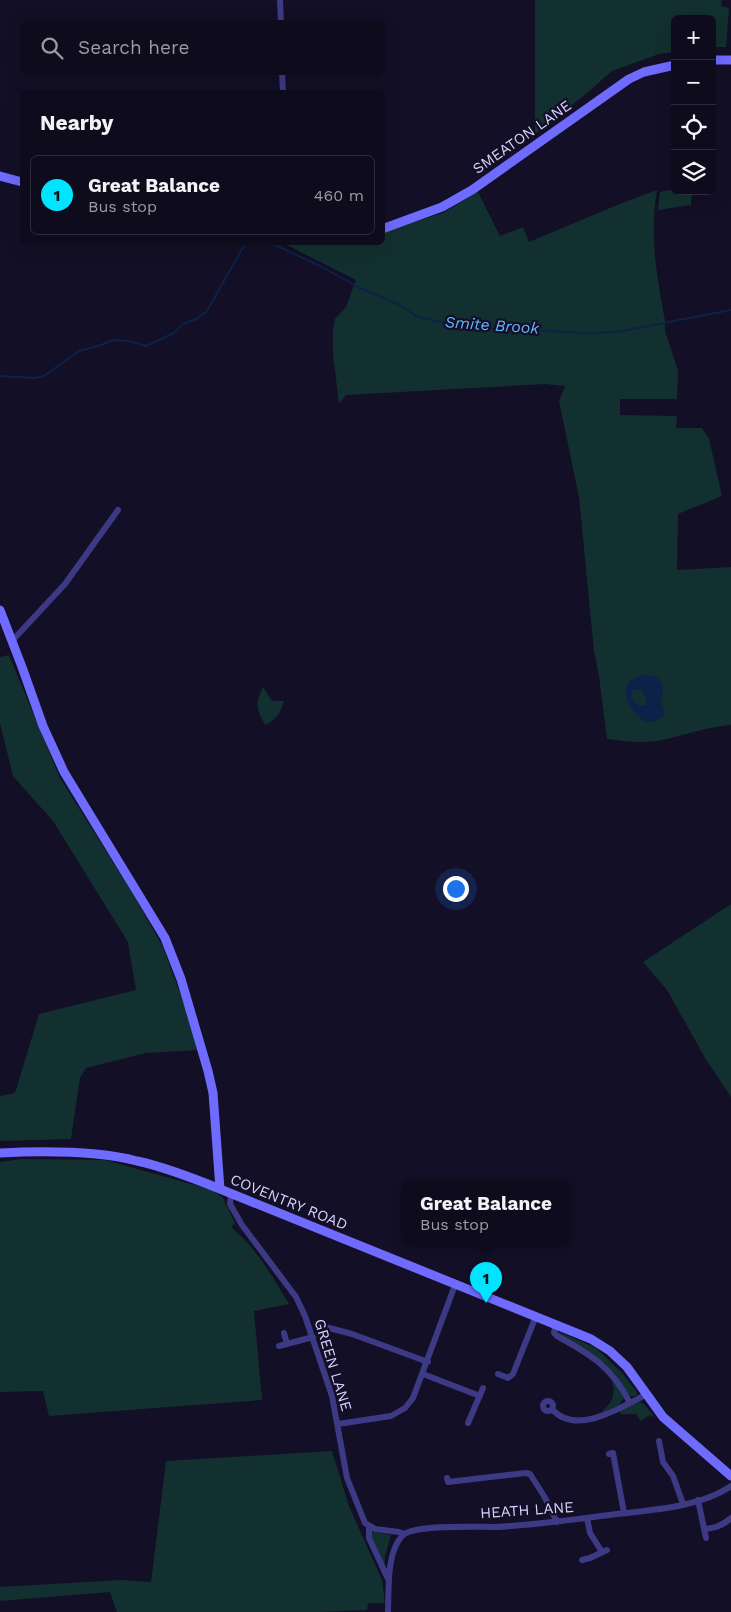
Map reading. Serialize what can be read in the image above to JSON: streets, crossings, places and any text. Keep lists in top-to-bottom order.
{
  "streets": {
    "main road": ["SMEATON LANE", "COVENTRY ROAD"],
    "street": ["GREEN LANE", "HEATH LANE"]
  },
  "crossings": [
    ["COVENTRY ROAD", "GREEN LANE"]
  ],
  "water": ["Smite Brook"],
  "page": {
    "map_buttons": ["+", "−"],
    "search": "Search here",
    "heading": "Nearby",
    "list": [
      {
        "mark": "1",
        "name": "Great Balance",
        "note": "Bus stop",
        "value": "460 m"
      }
    ],
    "popup": ["Great Balance", "Bus stop"],
    "pins": "1"
  }
}
